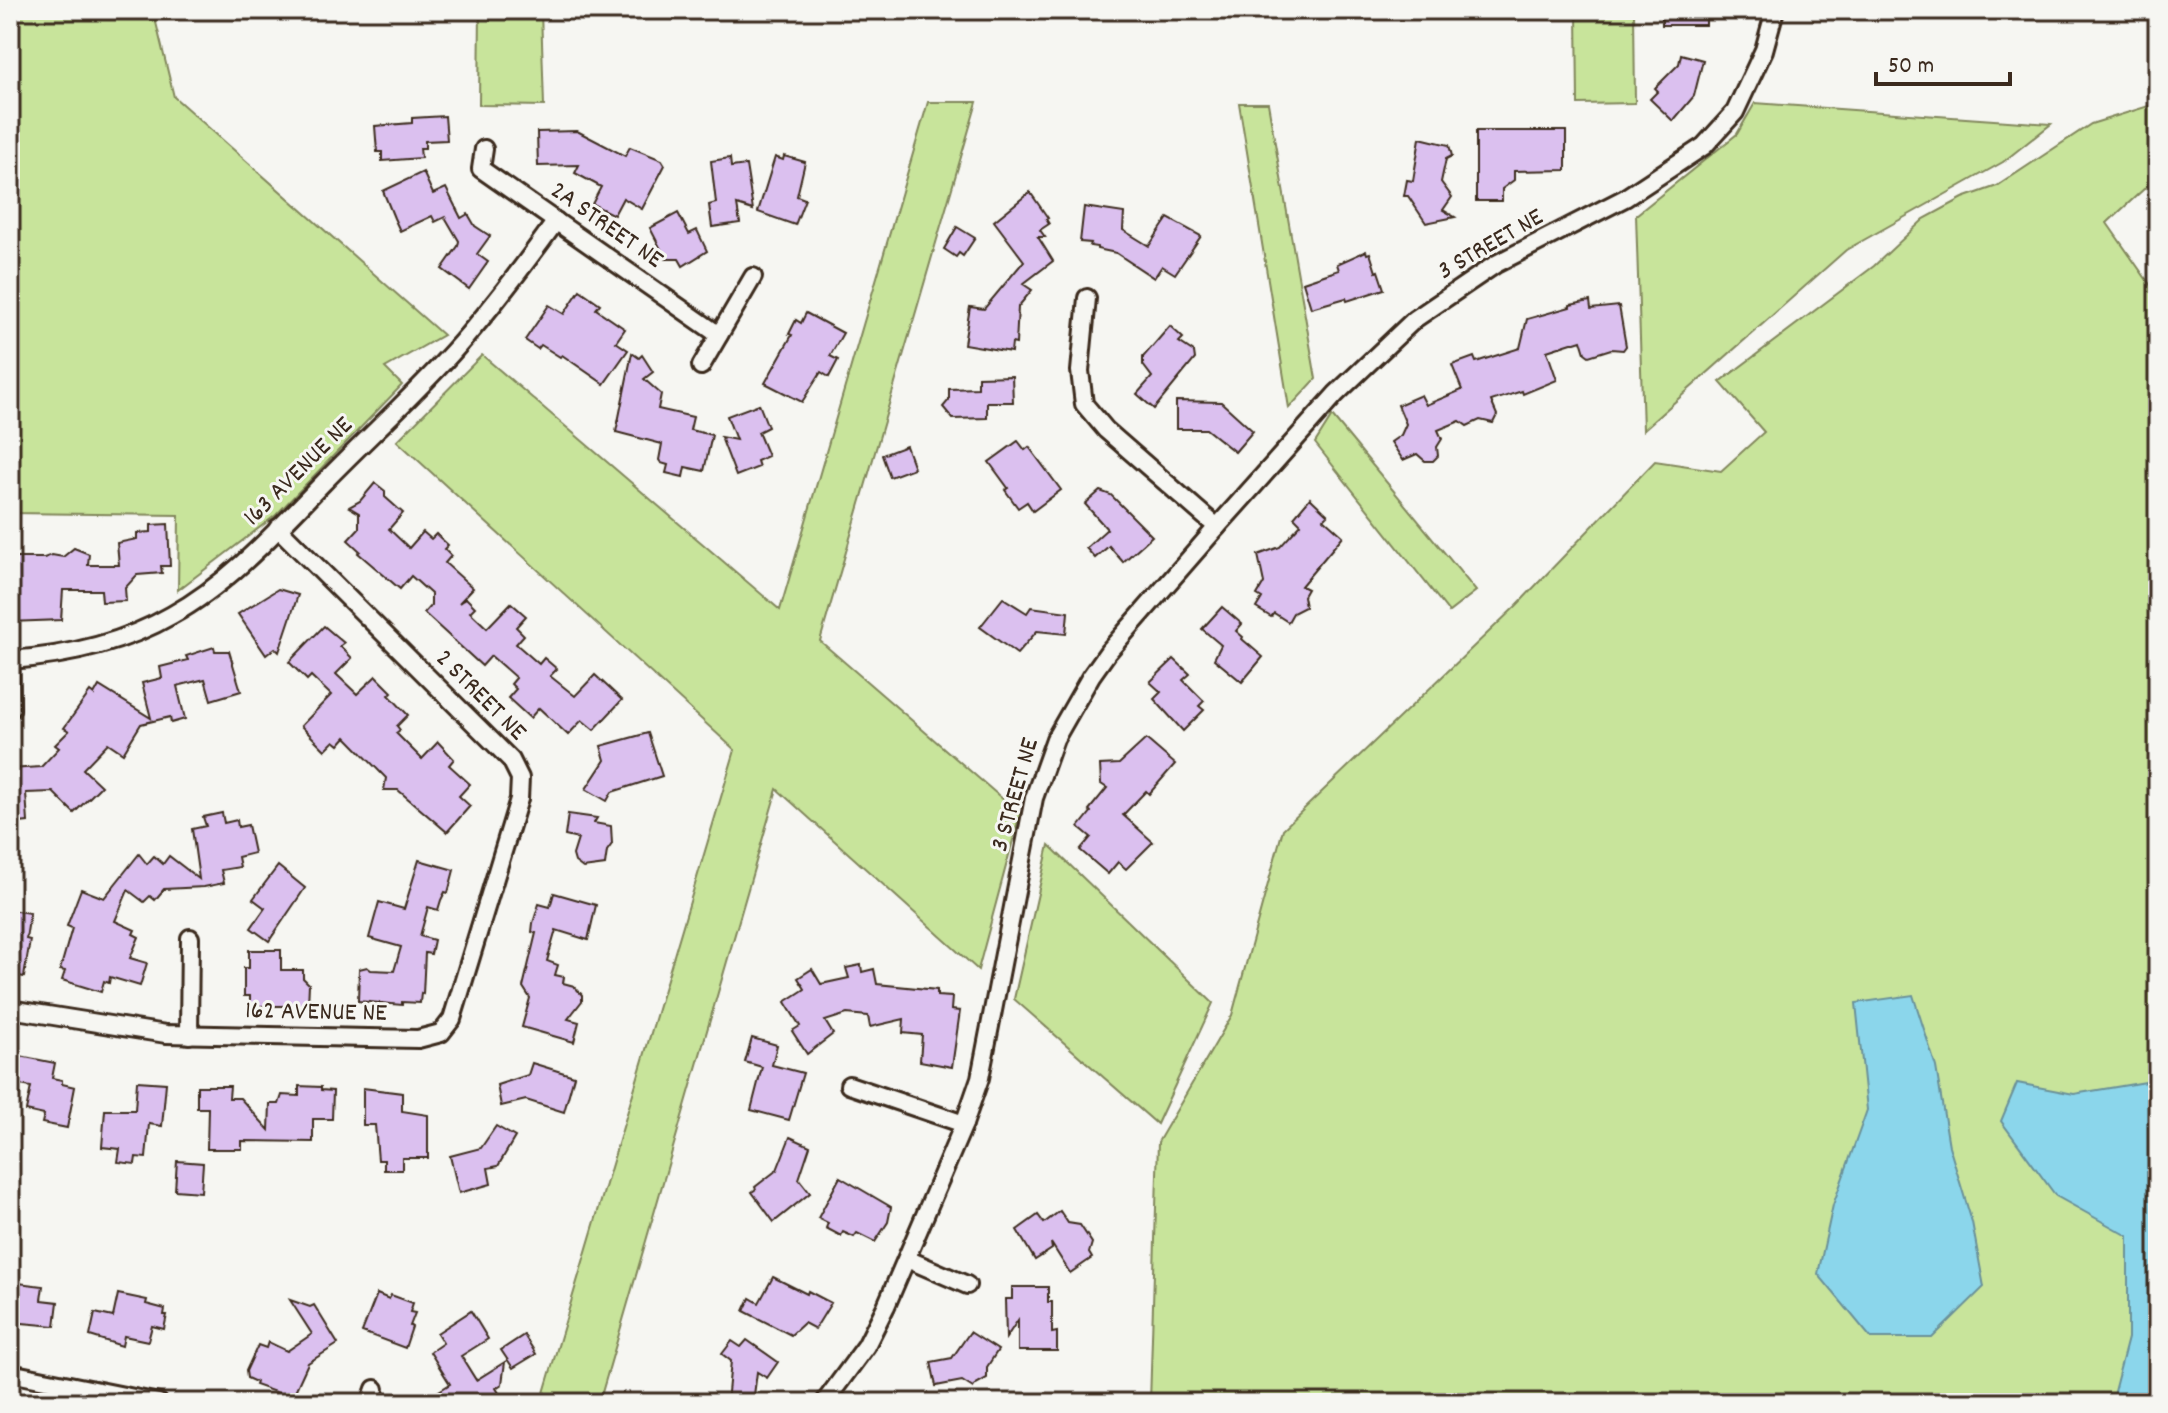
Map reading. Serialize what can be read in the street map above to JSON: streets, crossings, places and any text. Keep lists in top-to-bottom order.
{
  "streets": {
    "street": [
      "2A STREET NE",
      "3 STREET NE",
      "163 AVENUE NE",
      "2 STREET NE",
      "162 AVENUE NE"
    ]
  },
  "crossings": [
    ["2A STREET NE", "163 AVENUE NE"],
    ["163 AVENUE NE", "2 STREET NE"],
    ["2 STREET NE", "162 AVENUE NE"]
  ],
  "scale_bar": "50 m"
}
